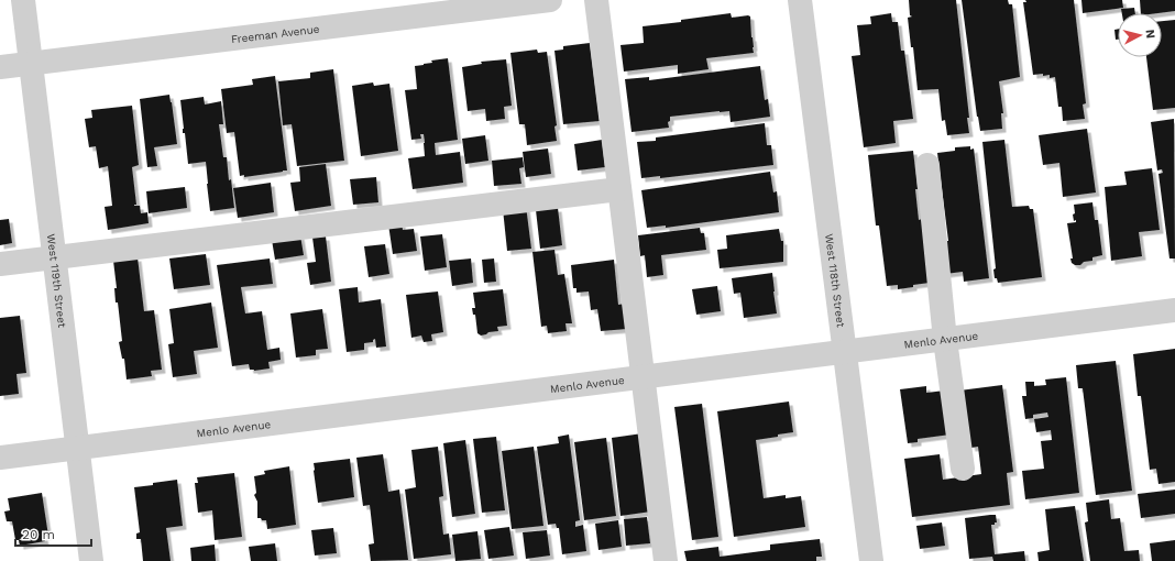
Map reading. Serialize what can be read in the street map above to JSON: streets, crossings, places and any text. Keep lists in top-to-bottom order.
{
  "streets": {
    "street": [
      "Freeman Avenue",
      "West 119th Street",
      "West 118th Street",
      "Menlo Avenue"
    ]
  },
  "crossings": [
    ["Freeman Avenue", "West 119th Street"],
    ["West 119th Street", "Menlo Avenue"],
    ["West 118th Street", "Menlo Avenue"]
  ],
  "scale_bar": "20 m",
  "north": "right"
}
